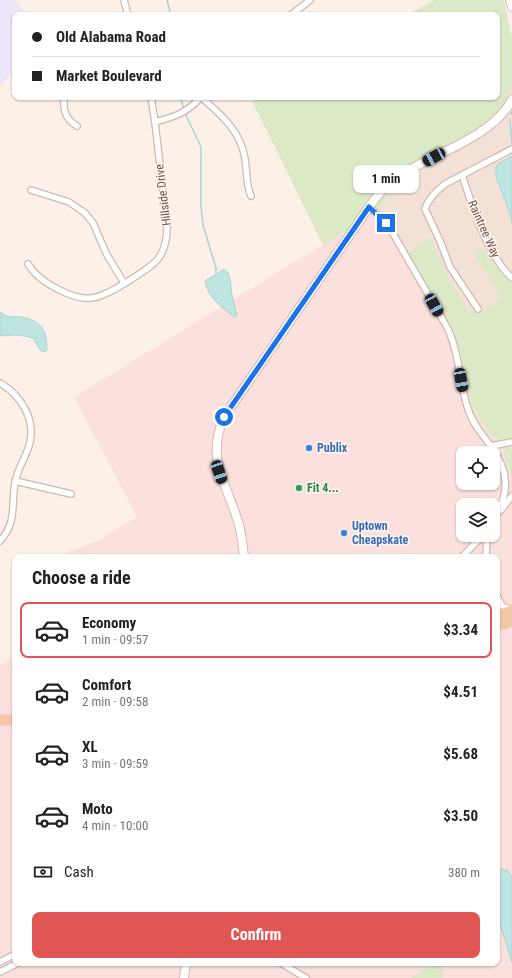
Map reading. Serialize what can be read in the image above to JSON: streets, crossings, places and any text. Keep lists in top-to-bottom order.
{
  "streets": {
    "street": ["Hillside Drive", "Raintree Way"]
  },
  "places": ["Publix", "Fit 4...", "Uptown Cheapskate"],
  "page": {
    "banner": ["Old Alabama Road", "Market Boulevard"],
    "bubble": "1 min",
    "heading": "Choose a ride",
    "list": [
      {
        "name": "Economy",
        "note": "1 min · 09:57",
        "value": "$3.34"
      },
      {
        "name": "Comfort",
        "note": "2 min · 09:58",
        "value": "$4.51"
      },
      {
        "name": "XL",
        "note": "3 min · 09:59",
        "value": "$5.68"
      },
      {
        "name": "Moto",
        "note": "4 min · 10:00",
        "value": "$3.50"
      }
    ],
    "pay": ["Cash", "380 m"],
    "buttons": "Confirm"
  }
}
